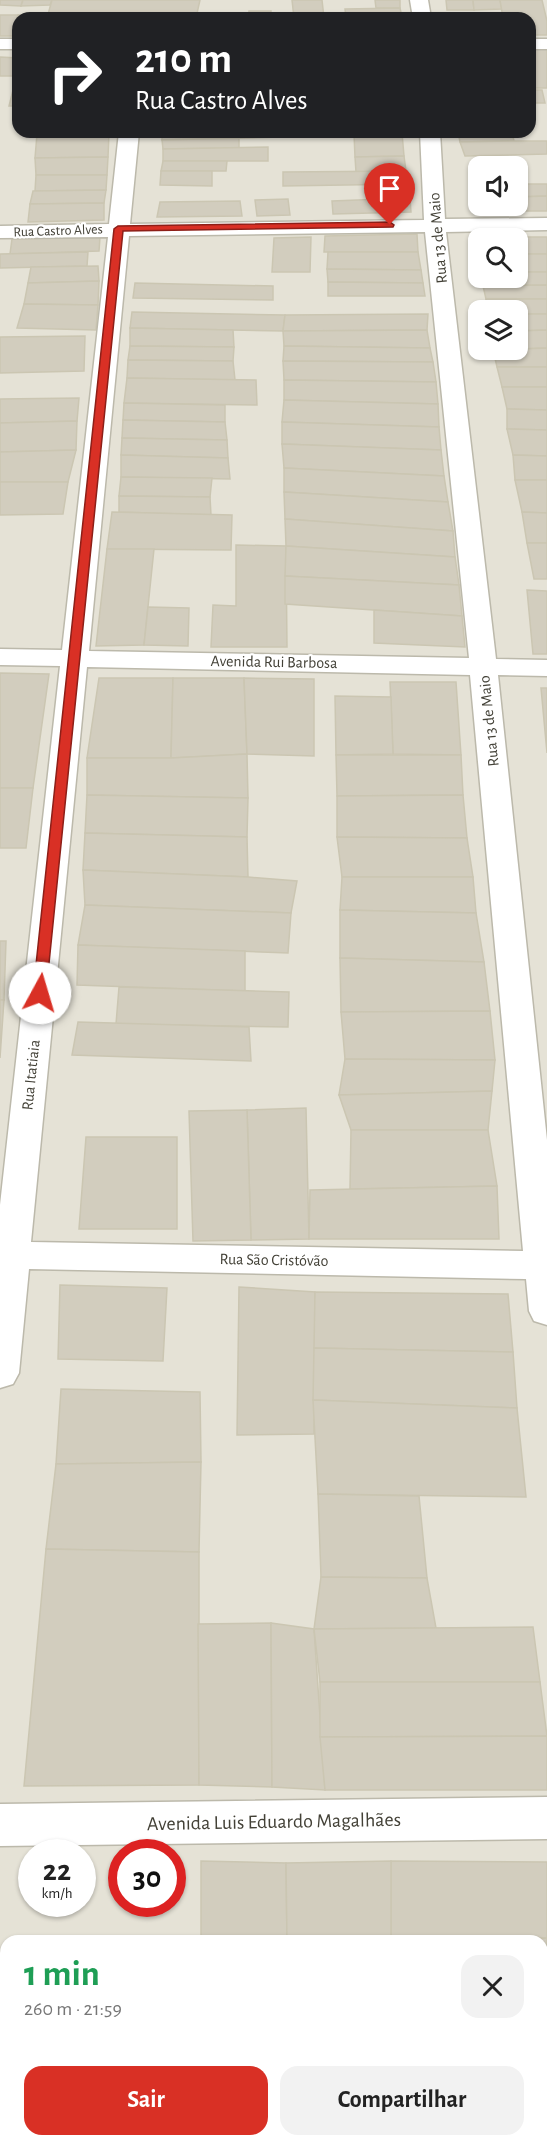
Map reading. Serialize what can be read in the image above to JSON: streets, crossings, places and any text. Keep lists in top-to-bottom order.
{
  "streets": {
    "street": [
      "Rua Castro Alves",
      "Rua 13 de Maio",
      "Avenida Rui Barbosa",
      "Rua Itatiaia",
      "Rua São Cristóvão",
      "Avenida Luis Eduardo Magalhães"
    ]
  },
  "crossings": [
    ["Rua Castro Alves", "Rua 13 de Maio"],
    ["Rua Castro Alves", "Rua Itatiaia"],
    ["Rua 13 de Maio", "Avenida Rui Barbosa"],
    ["Rua 13 de Maio", "Rua São Cristóvão"],
    ["Avenida Rui Barbosa", "Rua Itatiaia"],
    ["Rua Itatiaia", "Rua São Cristóvão"]
  ],
  "page": {
    "turn": ["210 m", "Rua Castro Alves"],
    "speed": "22 km/h",
    "limit": "30",
    "heading": ["1 min", "260 m · 21:59"],
    "buttons": ["Sair", "Compartilhar"]
  }
}
